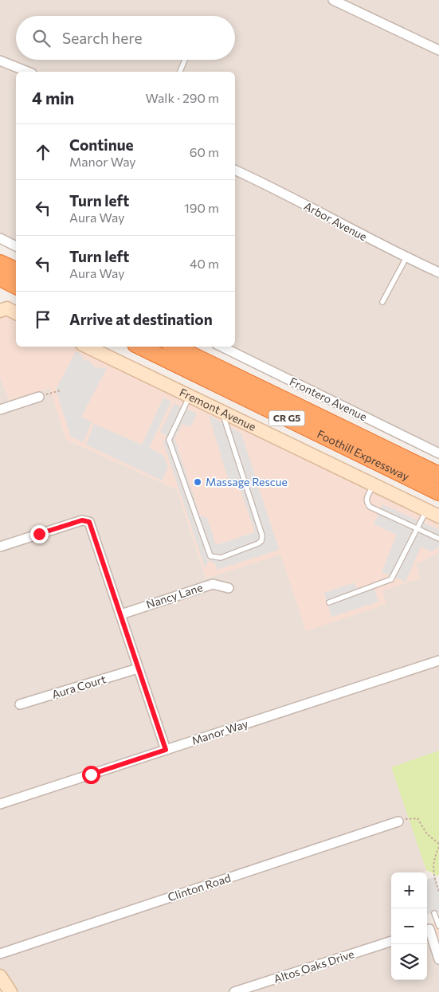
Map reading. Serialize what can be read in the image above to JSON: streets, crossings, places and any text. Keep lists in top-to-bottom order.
{
  "streets": {
    "highway": ["CR G5", "Foothill Expressway"],
    "street": [
      "Arbor Avenue",
      "Frontero Avenue",
      "Fremont Avenue",
      "Nancy Lane",
      "Aura Court",
      "Manor Way",
      "Clinton Road",
      "Altos Oaks Drive"
    ]
  },
  "places": ["Massage Rescue"],
  "page": {
    "search": "Search here",
    "heading": ["4 min", "Walk · 290 m"],
    "list": [
      ["Continue", "Manor Way", "60 m"],
      ["Turn left", "Aura Way", "190 m"],
      ["Turn left", "Aura Way", "40 m"],
      "Arrive at destination"
    ],
    "map_buttons": ["+", "−"]
  }
}
